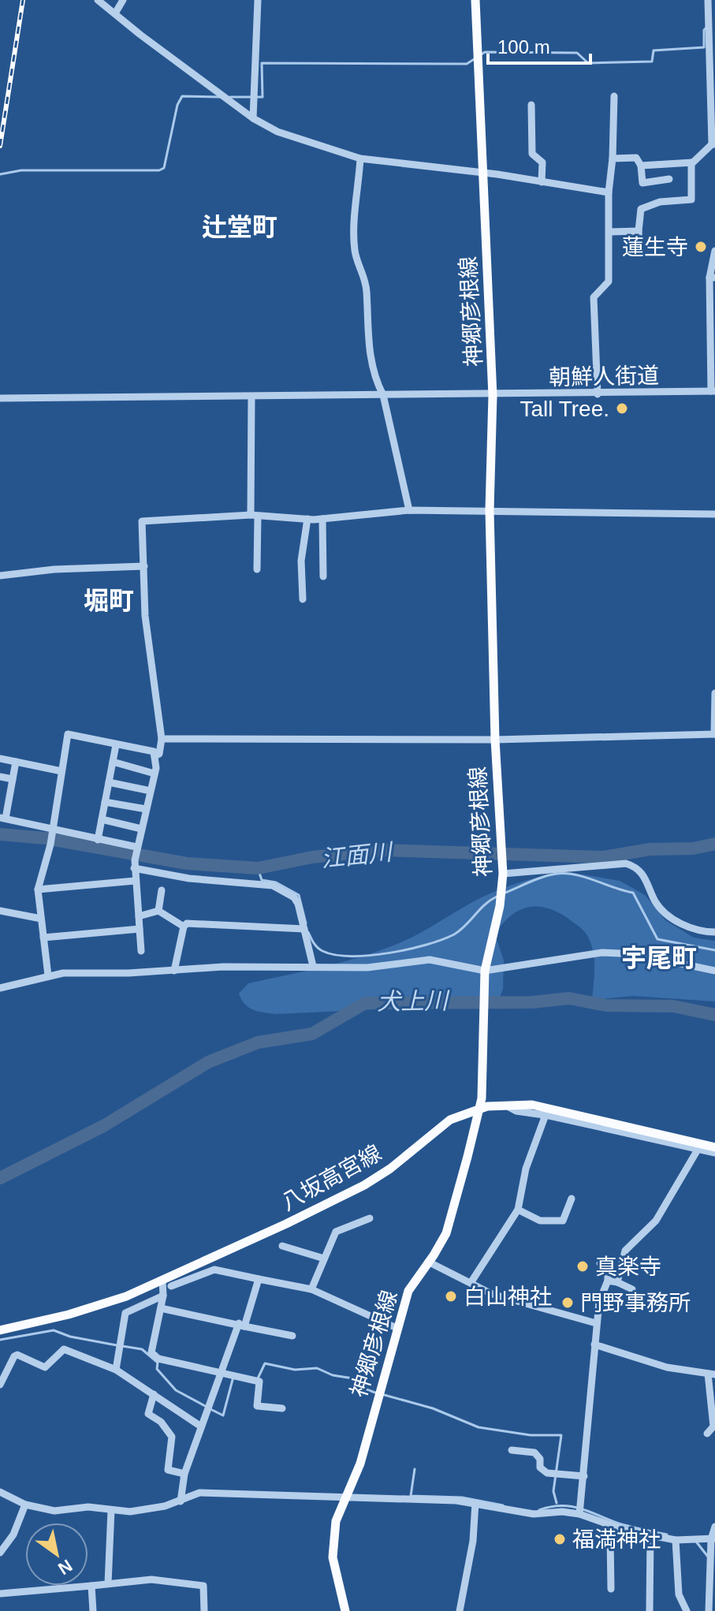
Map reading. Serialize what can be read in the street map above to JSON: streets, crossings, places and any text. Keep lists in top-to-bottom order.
{
  "streets": {
    "main road": ["神郷彦根線", "八坂高宮線"],
    "street": ["朝鮮人街道"]
  },
  "crossings": [
    ["神郷彦根線", "朝鮮人街道"],
    ["神郷彦根線", "八坂高宮線"]
  ],
  "districts": ["辻堂町", "堀町", "宇尾町"],
  "water": ["江面川", "犬上川"],
  "places": [
    "蓮生寺",
    "Tall Tree.",
    "真楽寺",
    "白山神社",
    "門野事務所",
    "福満神社"
  ],
  "scale_bar": "100 m",
  "north": "bottom right"
}
